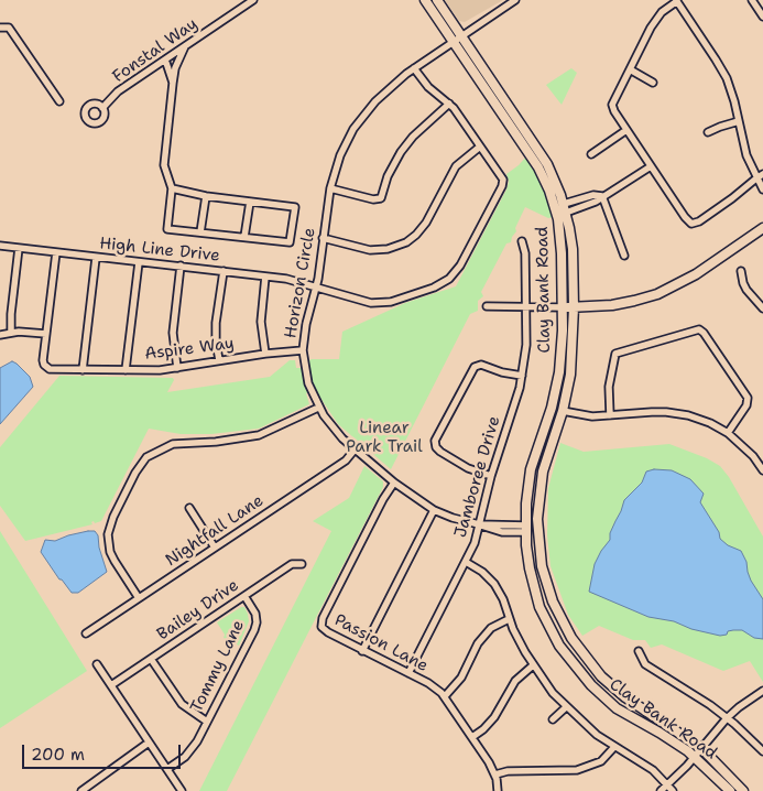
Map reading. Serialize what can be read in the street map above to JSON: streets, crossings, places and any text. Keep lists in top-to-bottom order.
{
  "streets": {
    "street": [
      "Fonstal Way",
      "High Line Drive",
      "Horizon Circle",
      "Clay Bank Road",
      "Aspire Way",
      "Jamboree Drive",
      "Nightfall Lane",
      "Bailey Drive",
      "Passion Lane",
      "Tommy Lane"
    ]
  },
  "crossings": [
    ["High Line Drive", "Horizon Circle"],
    ["Horizon Circle", "Clay Bank Road"],
    ["Horizon Circle", "Aspire Way"],
    ["Horizon Circle", "Jamboree Drive"],
    ["Horizon Circle", "Nightfall Lane"],
    ["Horizon Circle", "Passion Lane"],
    ["Jamboree Drive", "Passion Lane"],
    ["Bailey Drive", "Tommy Lane"]
  ],
  "parks": ["Linear Park Trail"],
  "scale_bar": "200 m"
}
